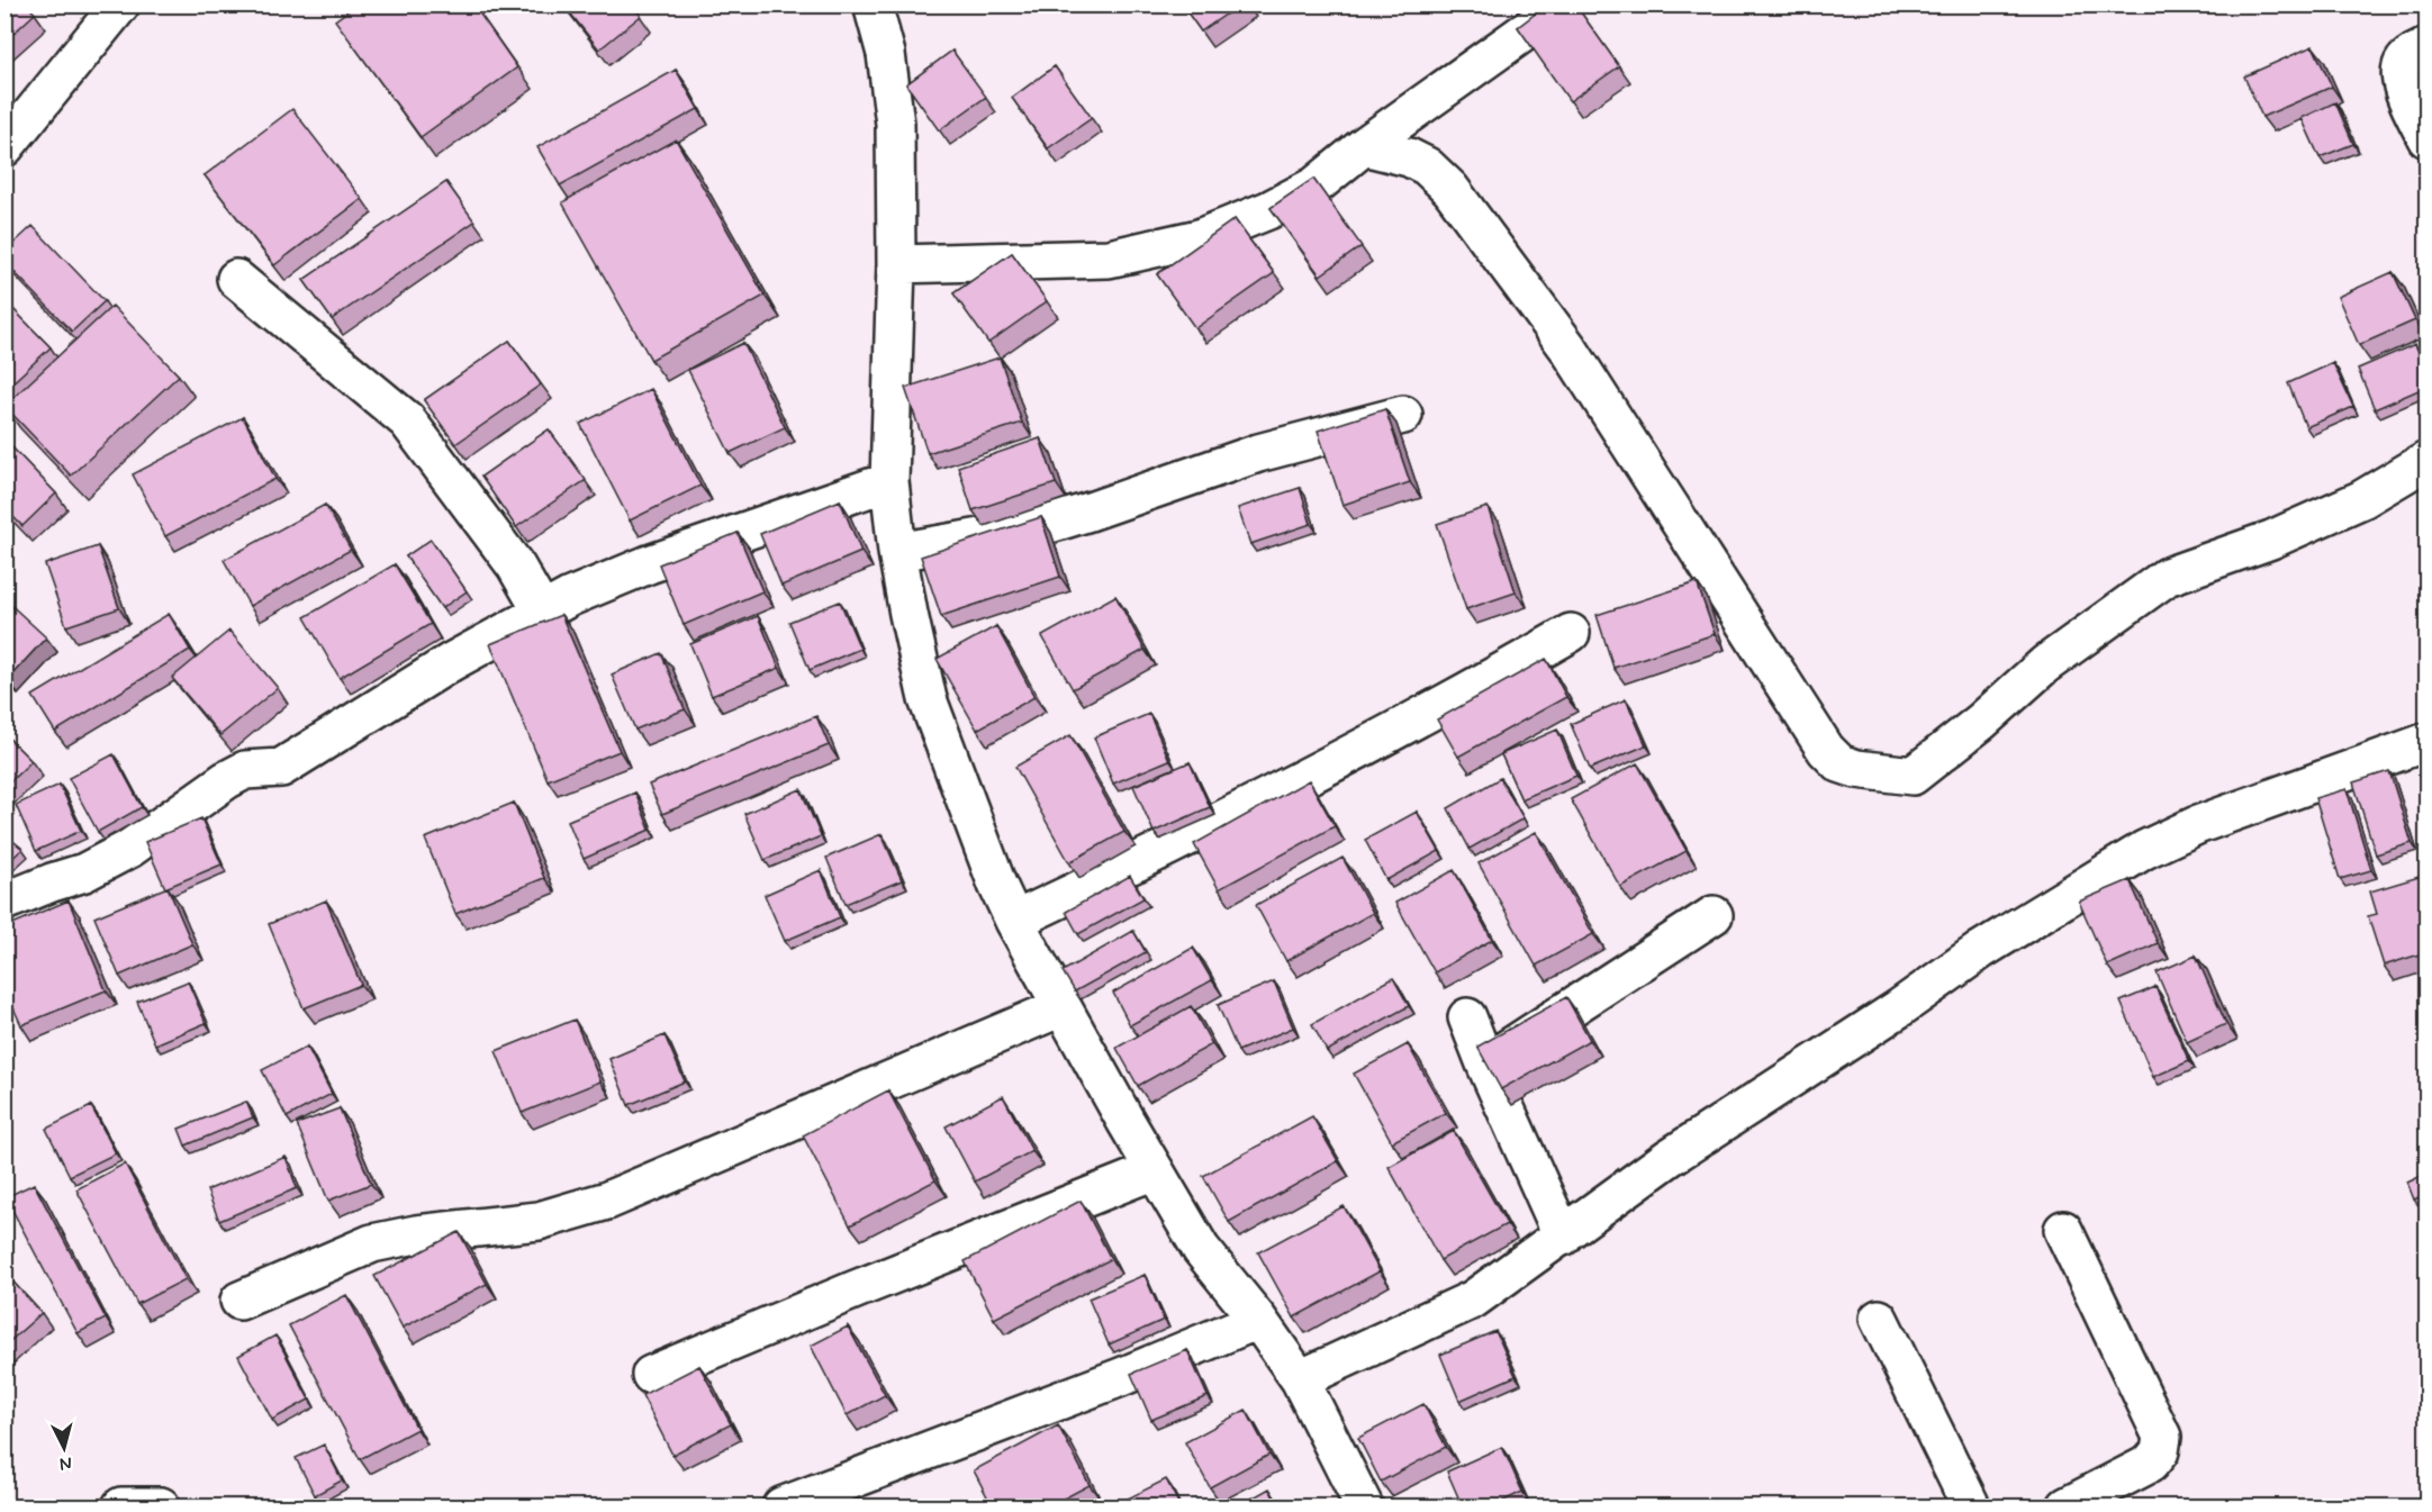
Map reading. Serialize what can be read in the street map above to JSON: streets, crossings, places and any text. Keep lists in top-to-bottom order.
{
  "north": "bottom"
}
